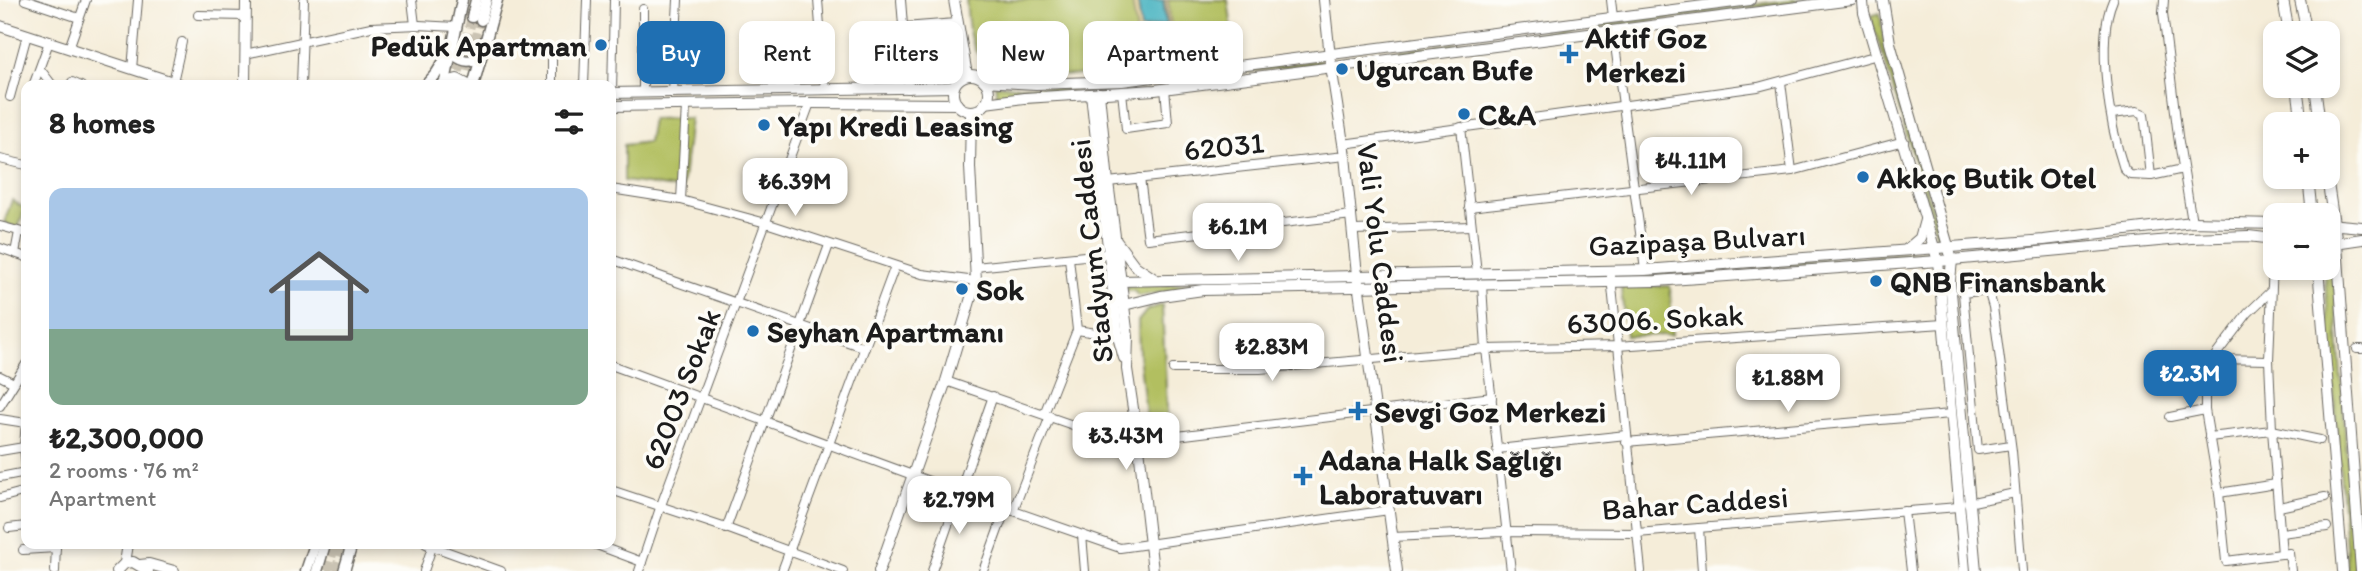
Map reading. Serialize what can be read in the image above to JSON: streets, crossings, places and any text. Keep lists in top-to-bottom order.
{
  "streets": {
    "main road": ["Gazipaşa Bulvarı", "Stadyum Caddesi", "Vali Yolu Caddesi"],
    "street": [
      "62031",
      "63006. Sokak",
      "62003 Sokak",
      "Bahar Caddesi"
    ]
  },
  "crossings": [
    ["62031", "Stadyum Caddesi"],
    ["62031", "Vali Yolu Caddesi"],
    ["Gazipaşa Bulvarı", "Stadyum Caddesi"],
    ["Gazipaşa Bulvarı", "Vali Yolu Caddesi"],
    ["Vali Yolu Caddesi", "63006. Sokak"],
    ["Vali Yolu Caddesi", "Bahar Caddesi"]
  ],
  "places": {
    "other": [
      "Pedük Apartman",
      "Ugurcan Bufe",
      "C&A",
      "Yapı Kredi Leasing",
      "Akkoç Butik Otel",
      "QNB Finansbank",
      "Sok",
      "Seyhan Apartmanı"
    ],
    "health": ["Aktif Goz Merkezi", "Sevgi Goz Merkezi", "Adana Halk Sağlığı Laboratuvarı"]
  },
  "page": {
    "map_buttons": ["+", "−"],
    "chip": [
      "Buy",
      "Rent",
      "Filters",
      "New",
      "Apartment"
    ],
    "heading": "8 homes",
    "price": [
      "₺4.11M",
      "₺6.39M",
      "₺6.1M",
      "₺2.83M",
      "₺2.3M",
      "₺1.88M",
      "₺3.43M",
      "₺2.79M"
    ],
    "list": [
      {
        "name": "₺2,300,000",
        "note": "2 rooms · 76 m² · Apartment"
      }
    ]
  }
}
